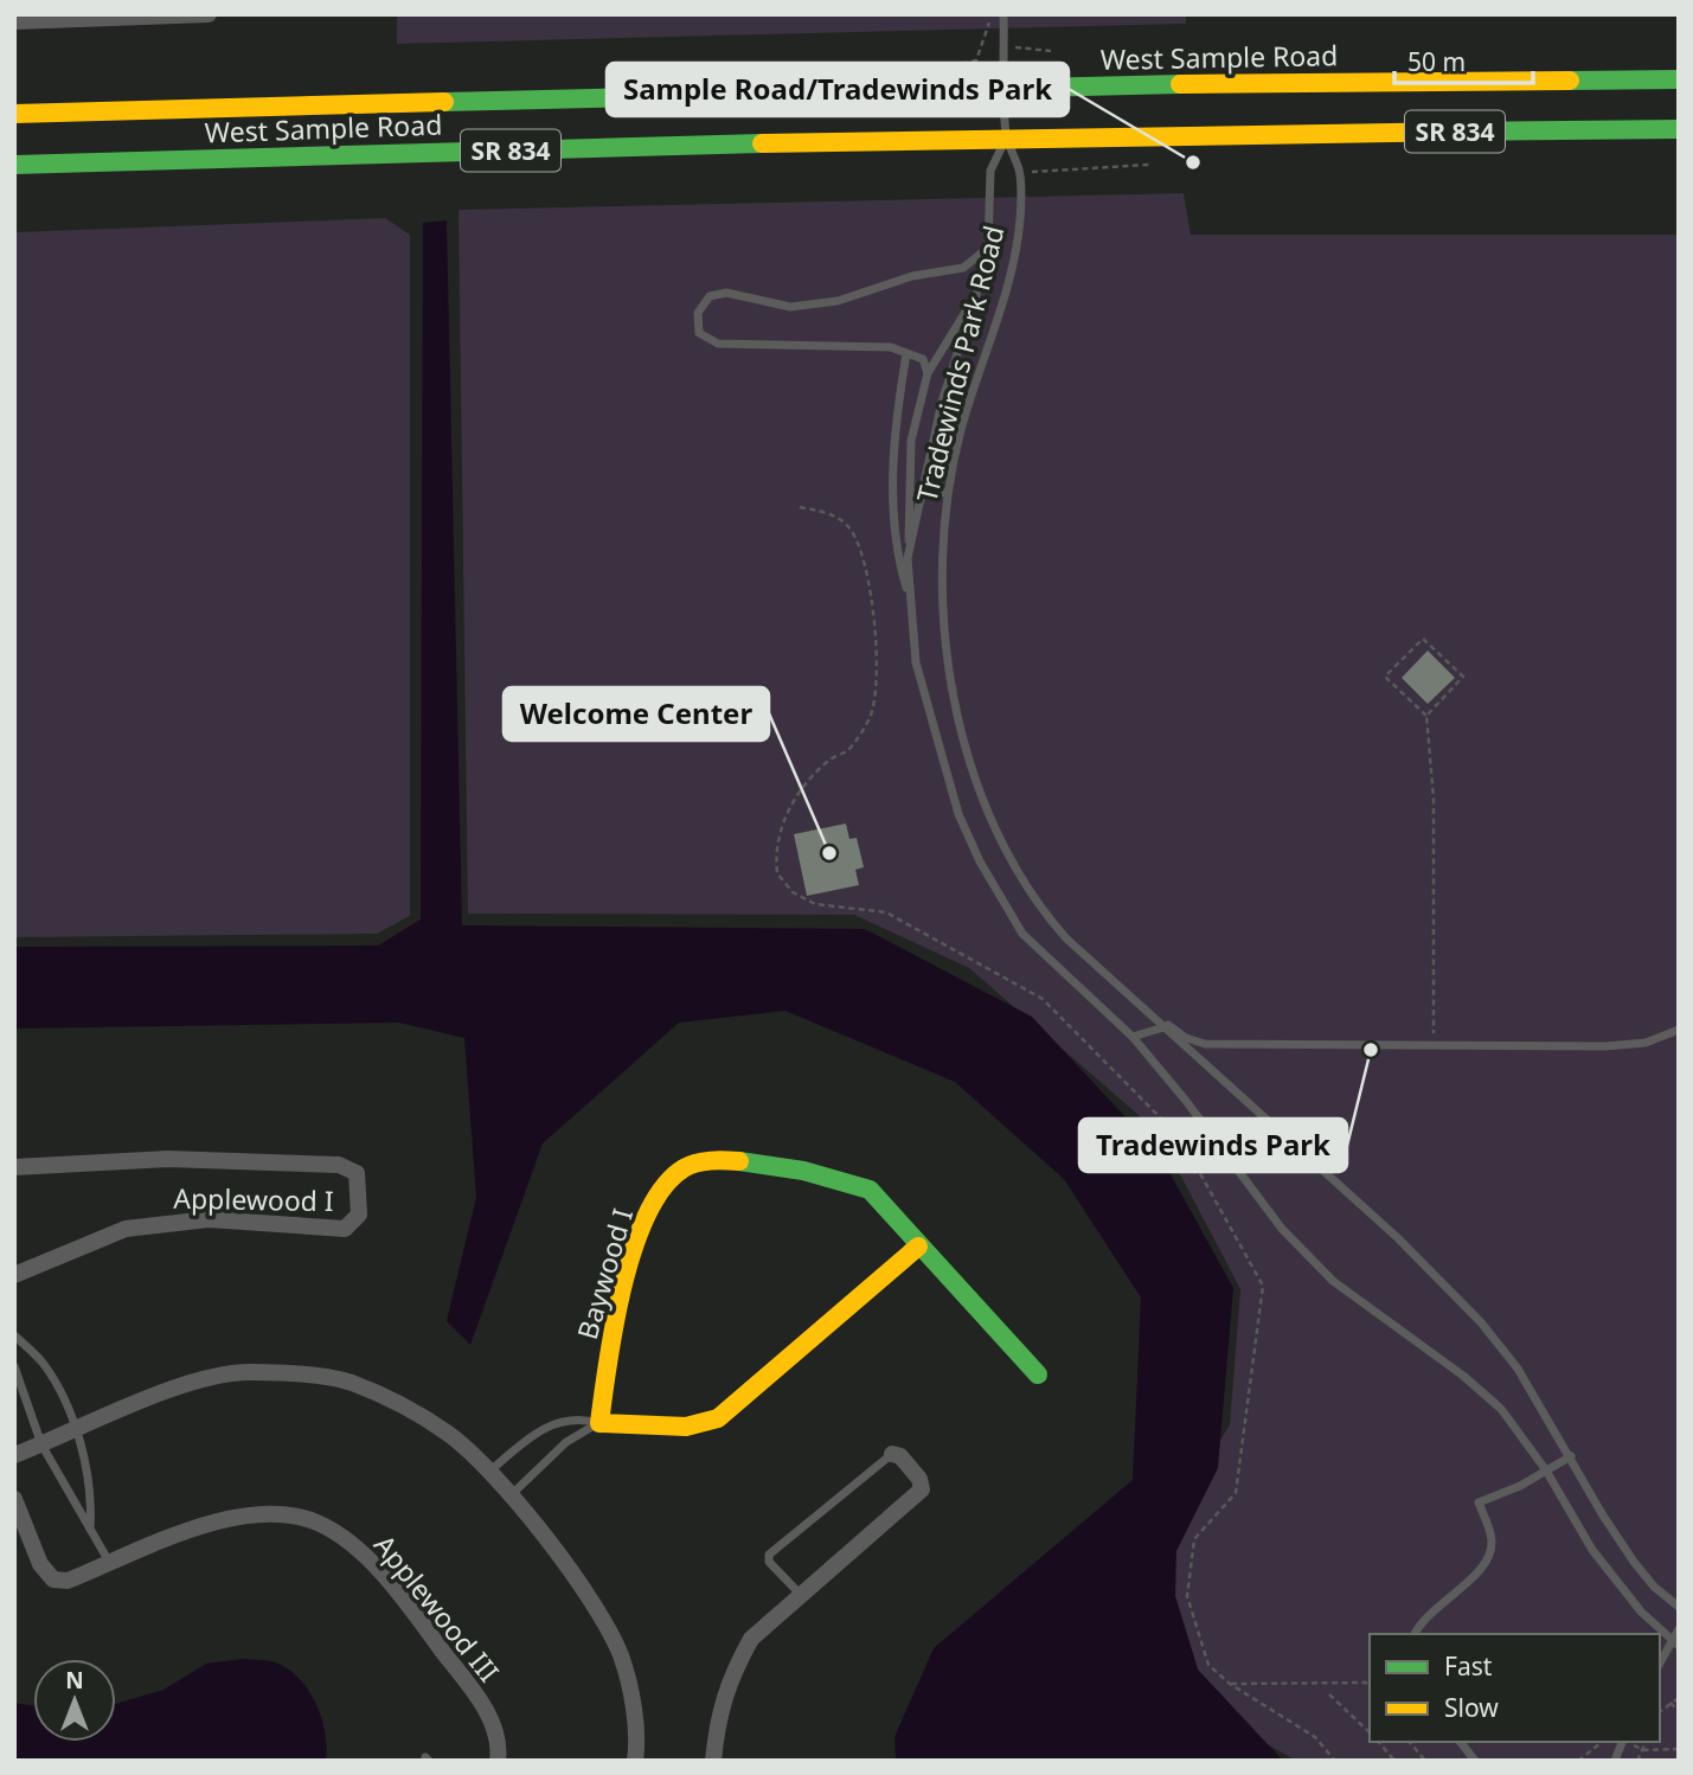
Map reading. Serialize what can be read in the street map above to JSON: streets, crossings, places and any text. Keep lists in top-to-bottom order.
{
  "streets": {
    "main road": ["West Sample Road", "SR 834", "Baywood I"],
    "street": ["Applewood I", "Applewood III"],
    "lane": ["Tradewinds Park Road"]
  },
  "crossings": [
    ["West Sample Road", "Tradewinds Park Road"]
  ],
  "places": ["Sample Road/Tradewinds Park", "Welcome Center", "Tradewinds Park"],
  "legend": ["Fast", "Slow"],
  "scale_bar": "50 m",
  "north": "top"
}
